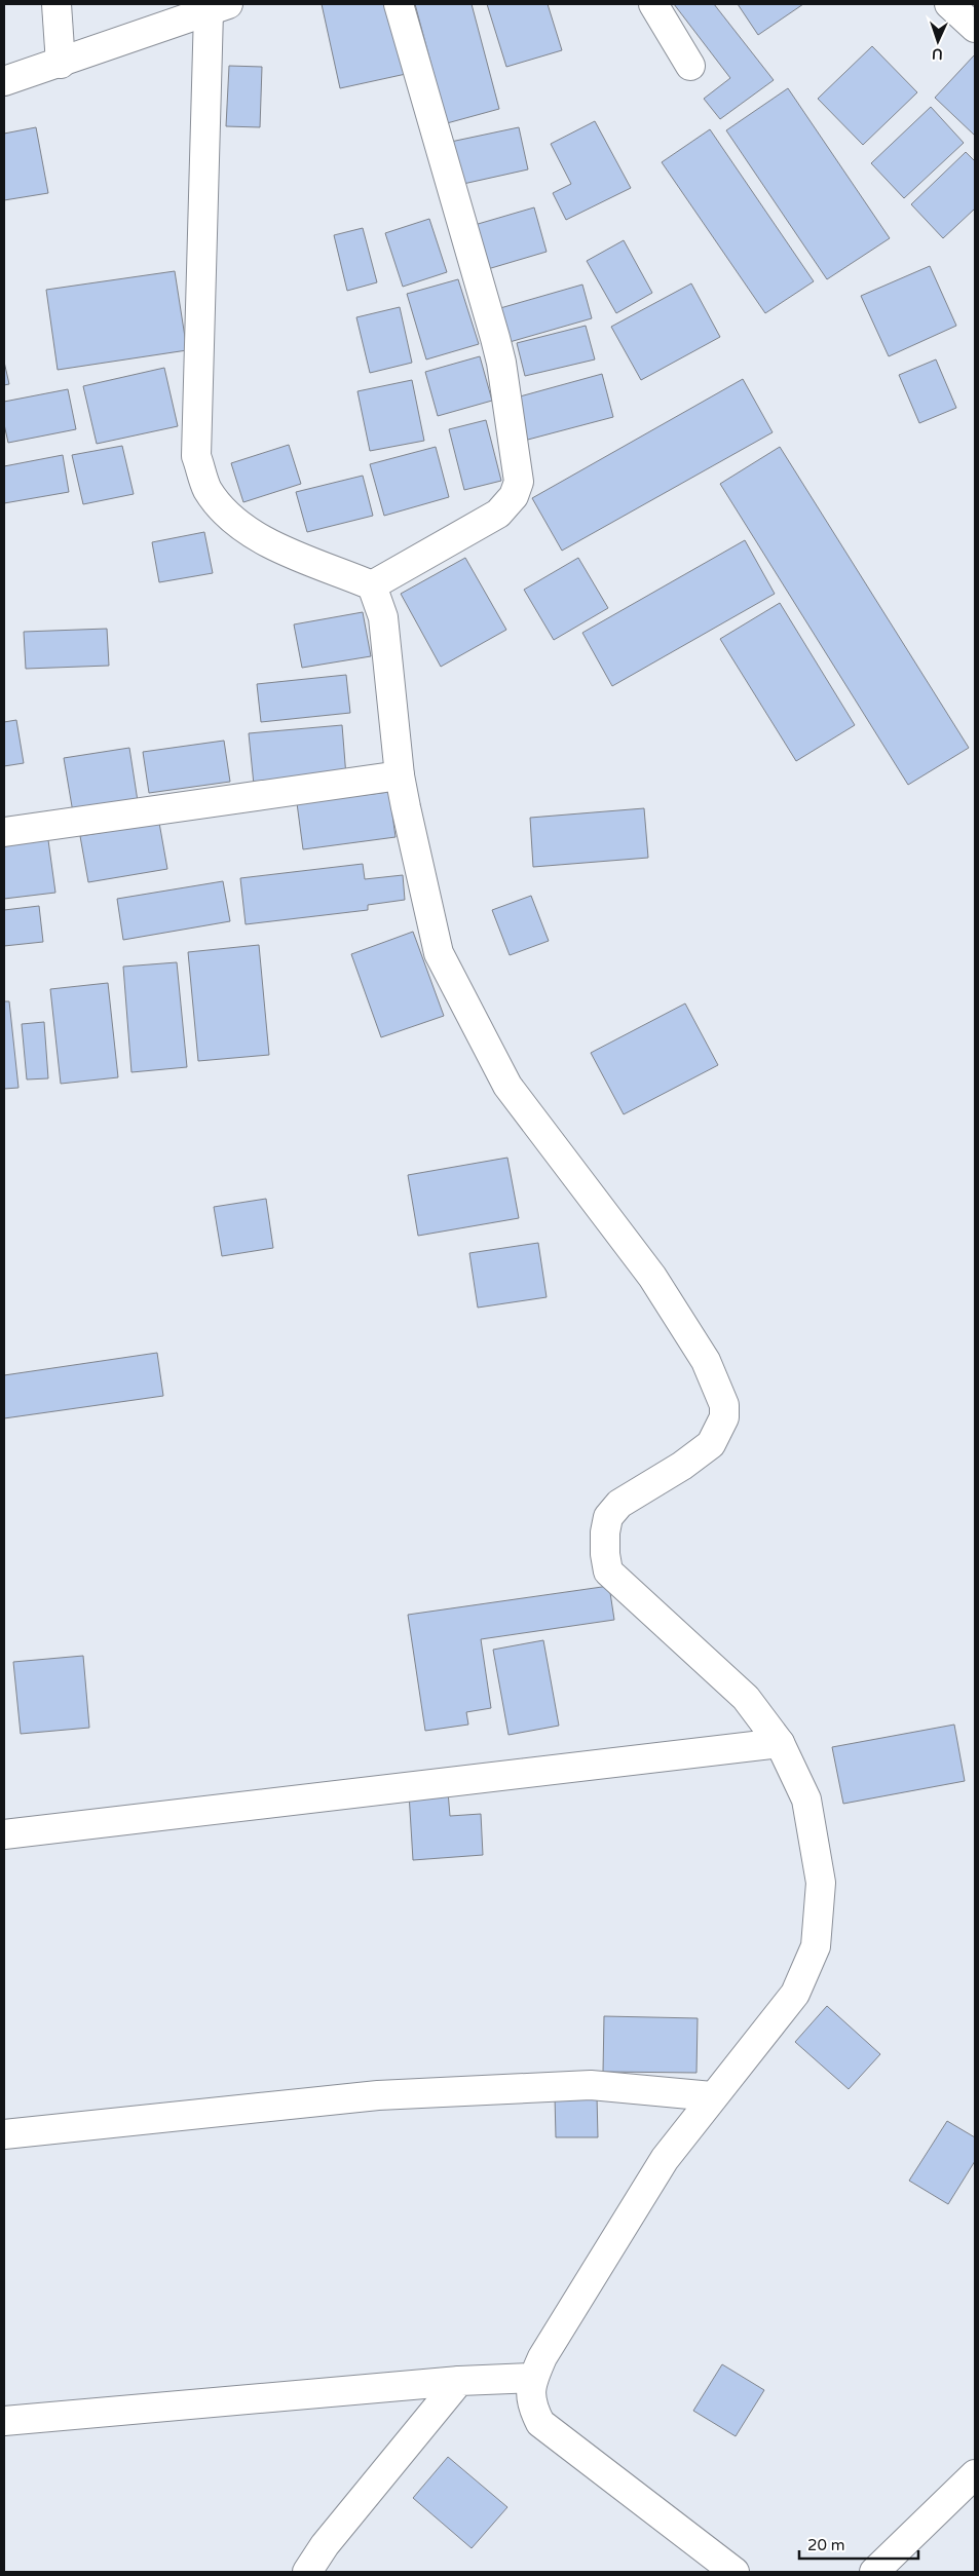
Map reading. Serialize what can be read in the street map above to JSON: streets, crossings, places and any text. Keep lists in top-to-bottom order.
{
  "scale_bar": "20 m",
  "north": "bottom"
}
